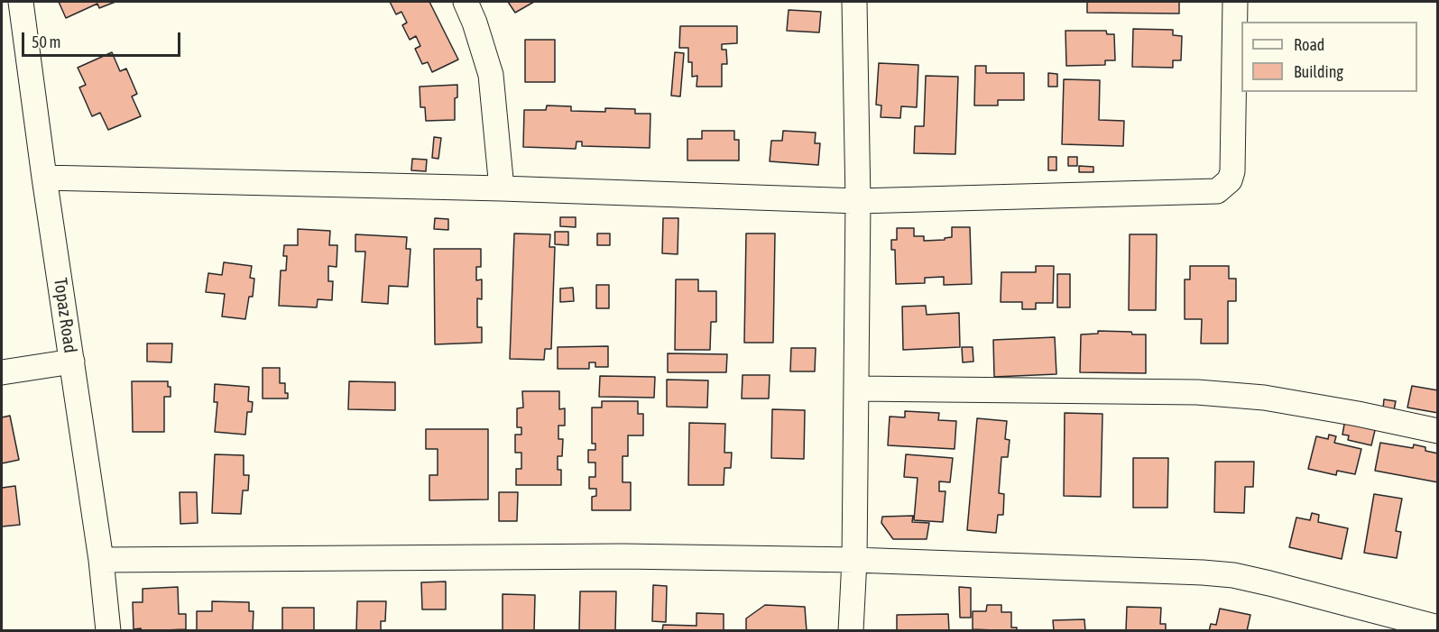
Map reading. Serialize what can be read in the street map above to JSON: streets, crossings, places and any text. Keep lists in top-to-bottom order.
{
  "streets": {
    "street": ["Topaz Road"]
  },
  "legend": ["Road", "Building"],
  "scale_bar": "50 m"
}
